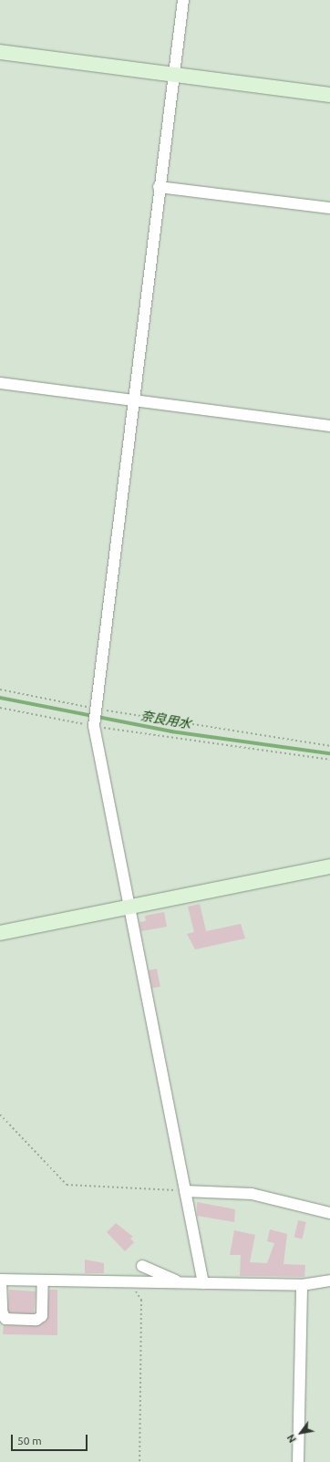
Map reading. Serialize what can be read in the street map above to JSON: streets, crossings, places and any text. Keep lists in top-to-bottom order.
{
  "water": ["奈良用水"],
  "scale_bar": "50 m",
  "north": "bottom left"
}
